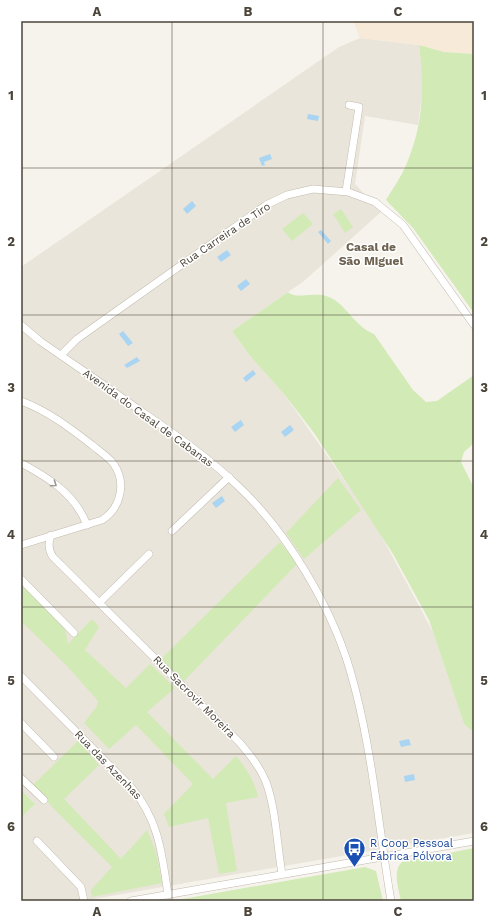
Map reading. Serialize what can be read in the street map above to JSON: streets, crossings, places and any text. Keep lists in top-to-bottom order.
{
  "streets": {
    "street": [
      "Rua Carreira de Tiro",
      "Avenida do Casal de Cabanas",
      "Rua Sacrovir Moreira",
      "Rua das Azenhas"
    ]
  },
  "crossings": [
    ["Rua Carreira de Tiro", "Avenida do Casal de Cabanas"]
  ],
  "districts": ["Casal de São Miguel"],
  "places": {
    "bus stop": ["R Coop Pessoal Fábrica Pólvora"]
  },
  "grid": {
    "columns": ["A", "B", "C"],
    "rows": [
      "1",
      "2",
      "3",
      "4",
      "5",
      "6"
    ]
  }
}
